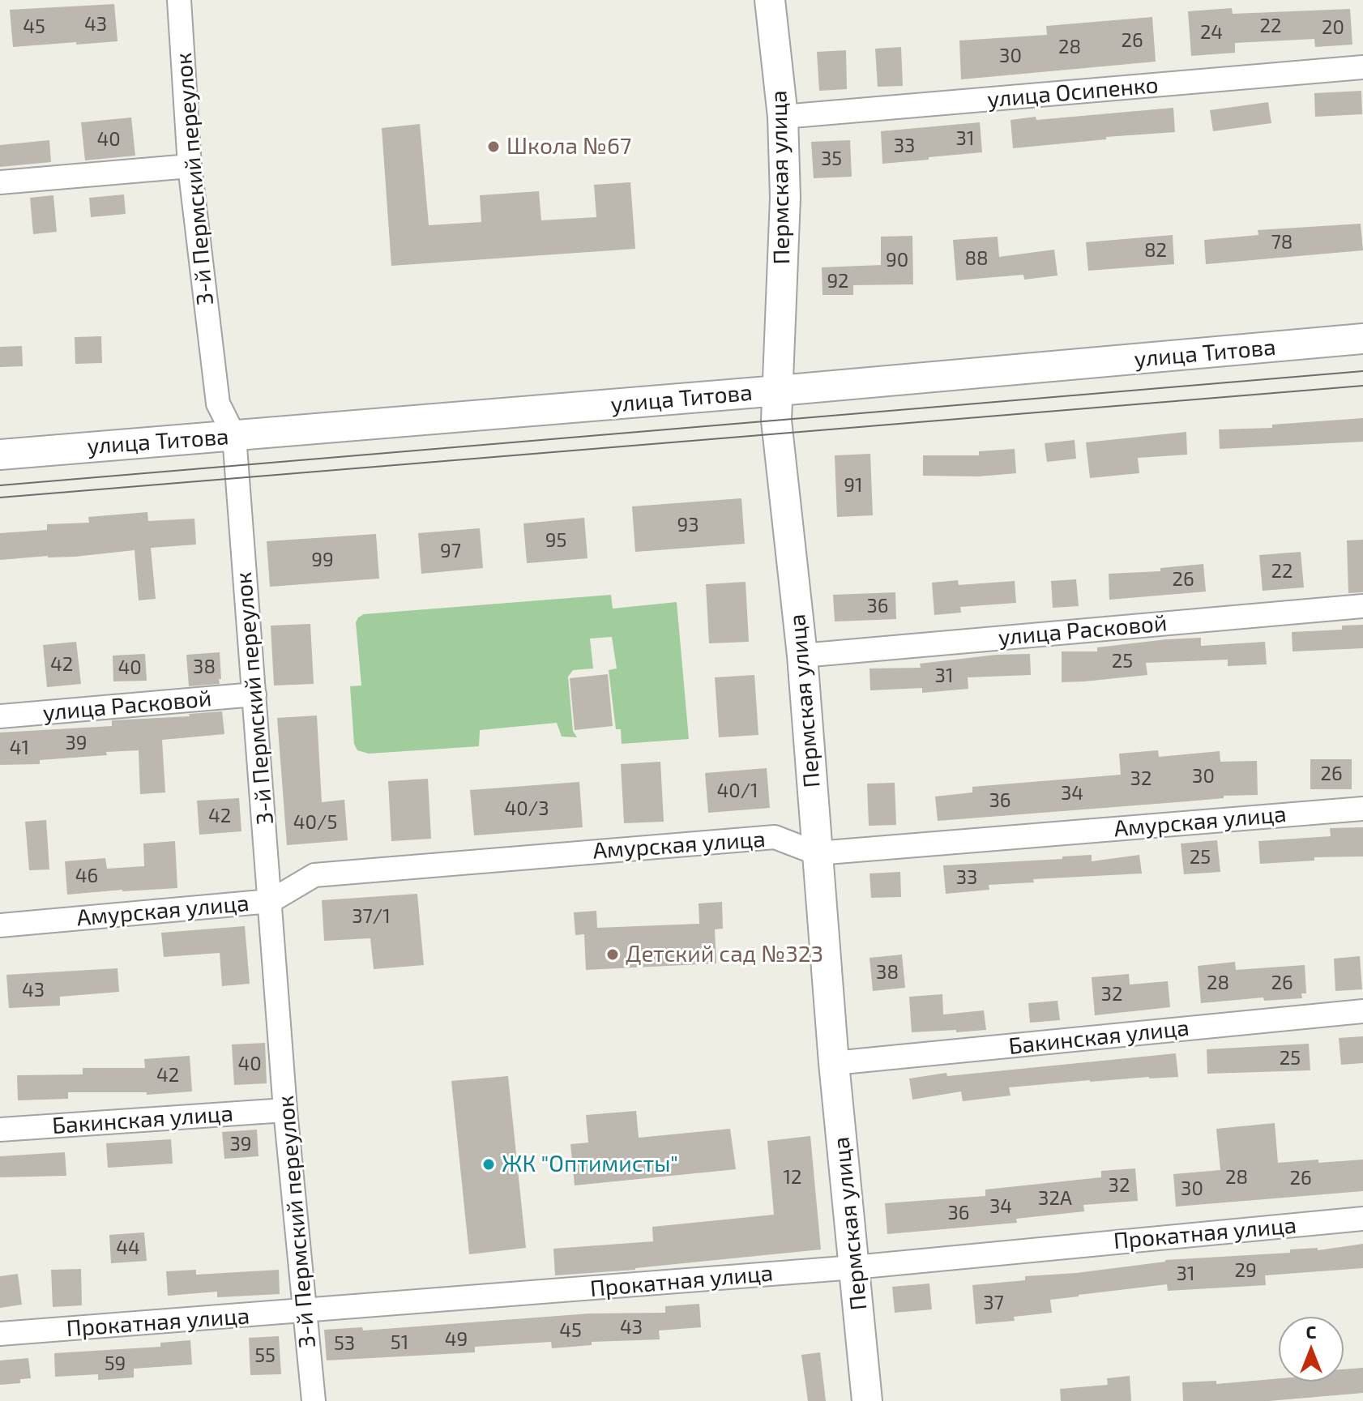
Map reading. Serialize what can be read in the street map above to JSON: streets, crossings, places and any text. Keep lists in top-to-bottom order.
{
  "streets": {
    "street": [
      "улица Осипенко",
      "Пермская улица",
      "3-й Пермский переулок",
      "улица Титова",
      "улица Расковой",
      "Амурская улица",
      "Бакинская улица",
      "Прокатная улица"
    ]
  },
  "crossings": [
    ["улица Осипенко", "Пермская улица"],
    ["Пермская улица", "улица Титова"],
    ["Пермская улица", "улица Расковой"],
    ["Пермская улица", "Амурская улица"],
    ["Пермская улица", "Бакинская улица"],
    ["Пермская улица", "Прокатная улица"],
    ["3-й Пермский переулок", "улица Титова"],
    ["3-й Пермский переулок", "улица Расковой"],
    ["3-й Пермский переулок", "Амурская улица"],
    ["3-й Пермский переулок", "Бакинская улица"],
    ["3-й Пермский переулок", "Прокатная улица"]
  ],
  "places": ["Школа №67", "Детский сад №323", "ЖК \"Оптимисты\""],
  "house_numbers": [
    "43",
    "22",
    "45",
    "20",
    "24",
    "26",
    "28",
    "30",
    "31",
    "40",
    "33",
    "35",
    "78",
    "82",
    "88",
    "90",
    "92",
    "91",
    "93",
    "95",
    "97",
    "99",
    "22",
    "26",
    "36",
    "25",
    "42",
    "38",
    "40",
    "31",
    "39",
    "41",
    "26",
    "30",
    "32",
    "40/1",
    "34",
    "36",
    "40/3",
    "42",
    "40/5",
    "25",
    "46",
    "33",
    "37/1",
    "38",
    "28",
    "26",
    "43",
    "32",
    "25",
    "40",
    "42",
    "39",
    "12",
    "28",
    "26",
    "32",
    "30",
    "32А",
    "34",
    "36",
    "44",
    "29",
    "31",
    "37",
    "43",
    "45",
    "49",
    "51",
    "53",
    "55",
    "59"
  ],
  "north": "top"
}
